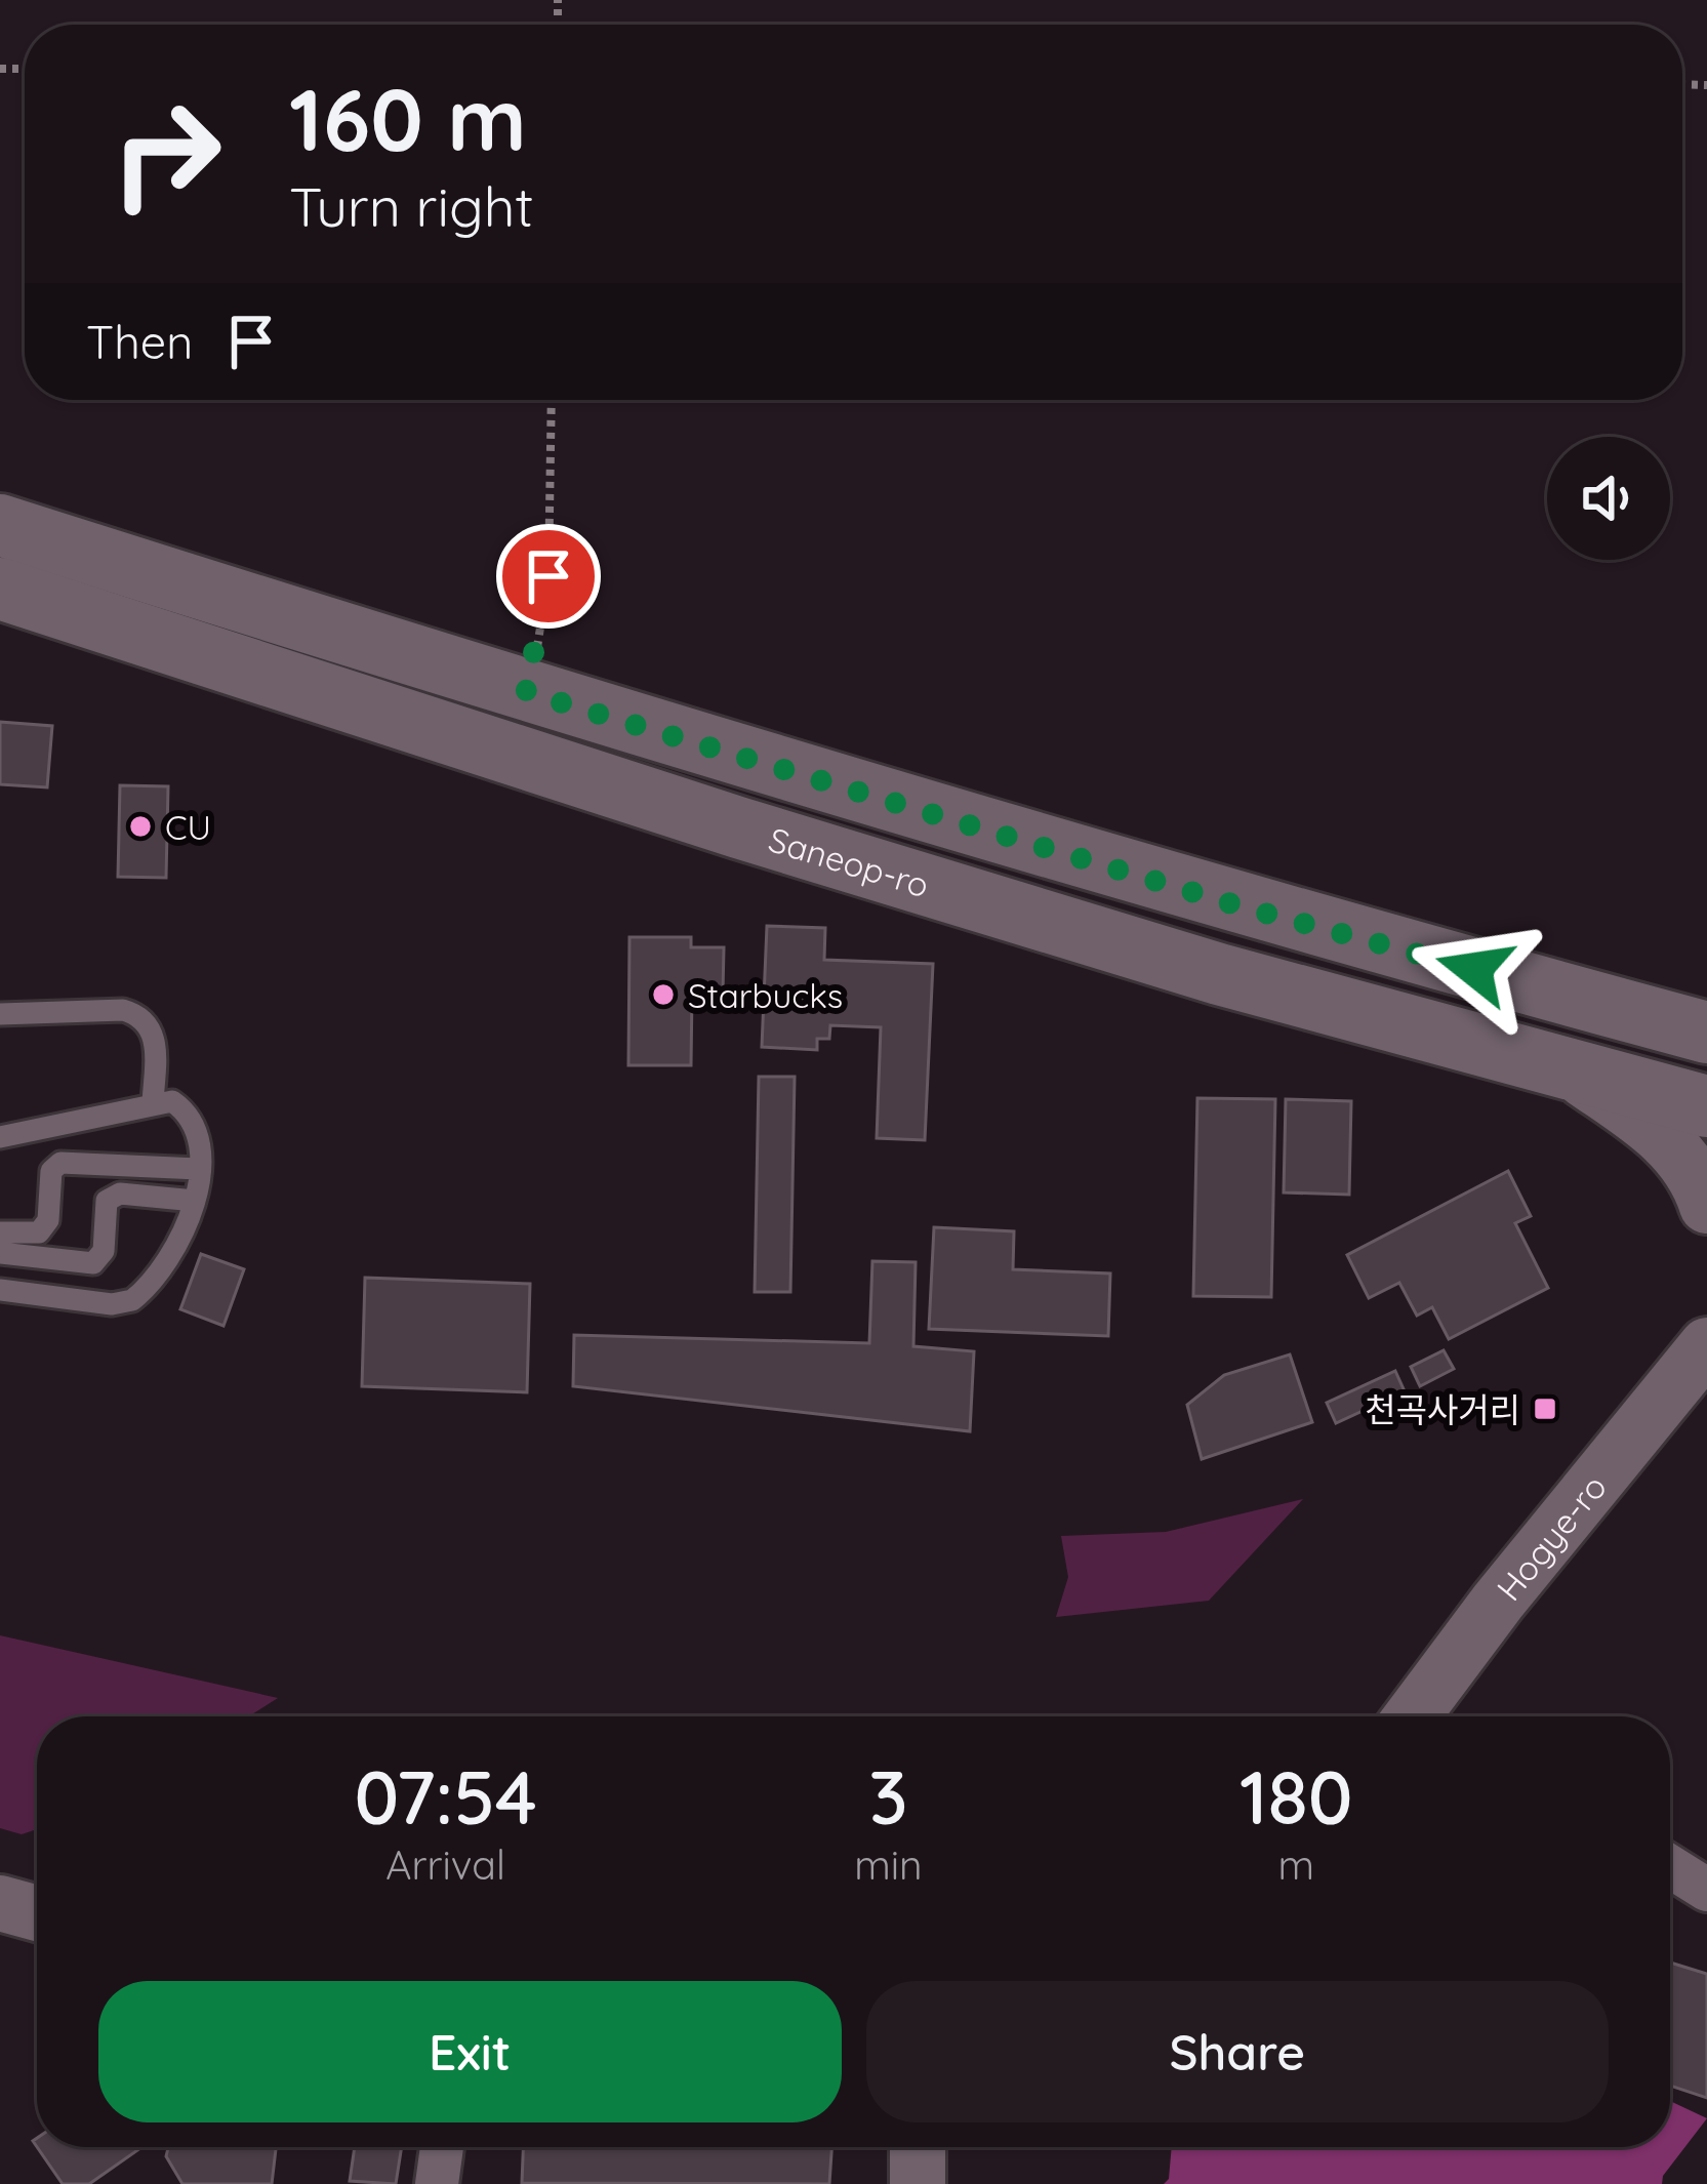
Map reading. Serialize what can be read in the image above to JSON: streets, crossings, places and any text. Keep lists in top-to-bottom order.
{
  "streets": {
    "main road": ["Saneop-ro"],
    "street": ["Hogye-ro"]
  },
  "places": {
    "other": ["CU", "Starbucks"],
    "transit": ["천곡사거리"]
  },
  "page": {
    "turn": ["160 m", "Turn right"],
    "then": "Then",
    "eta": [
      "07:54",
      "Arrival",
      "3",
      "min",
      "180",
      "m"
    ],
    "buttons": ["Exit", "Share"]
  }
}
